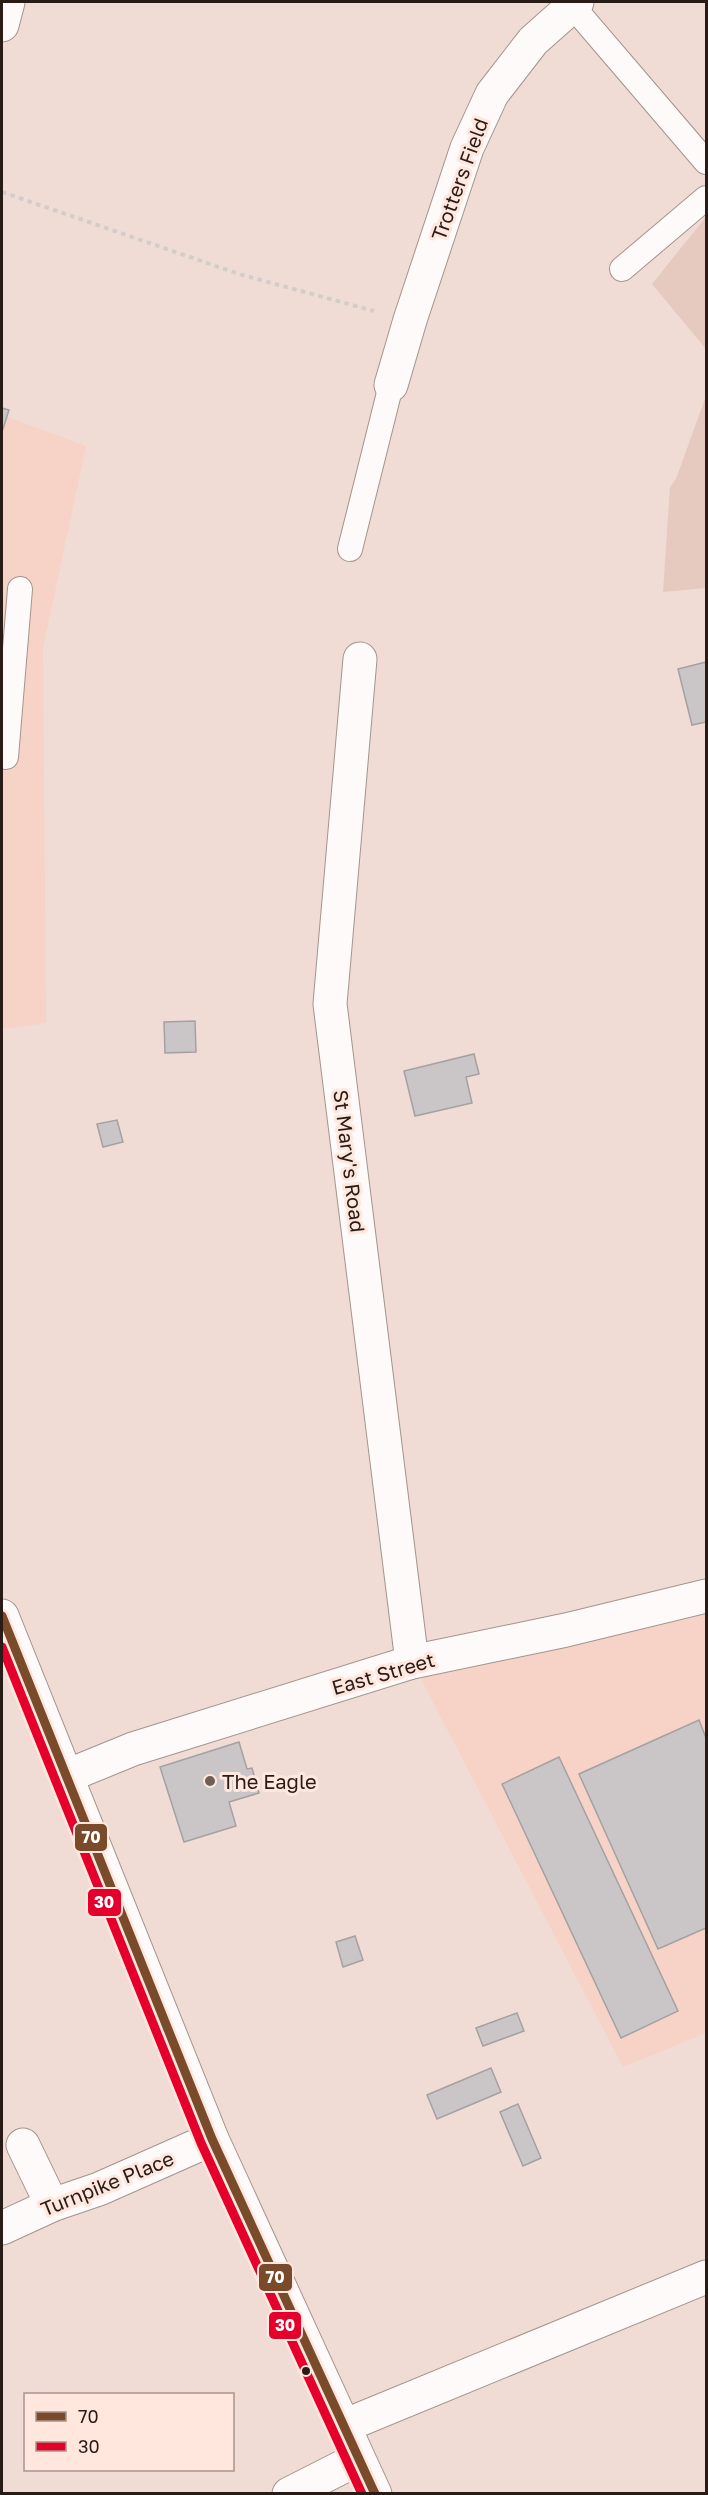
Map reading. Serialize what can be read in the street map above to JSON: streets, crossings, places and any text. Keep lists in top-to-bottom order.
{
  "streets": {
    "street": [
      "Trotters Field",
      "St Mary's Road",
      "East Street",
      "Turnpike Place"
    ]
  },
  "crossings": [
    ["St Mary's Road", "East Street"]
  ],
  "places": ["The Eagle"],
  "lines": ["transit line 70", "transit line 30"],
  "legend": ["70", "30"]
}
